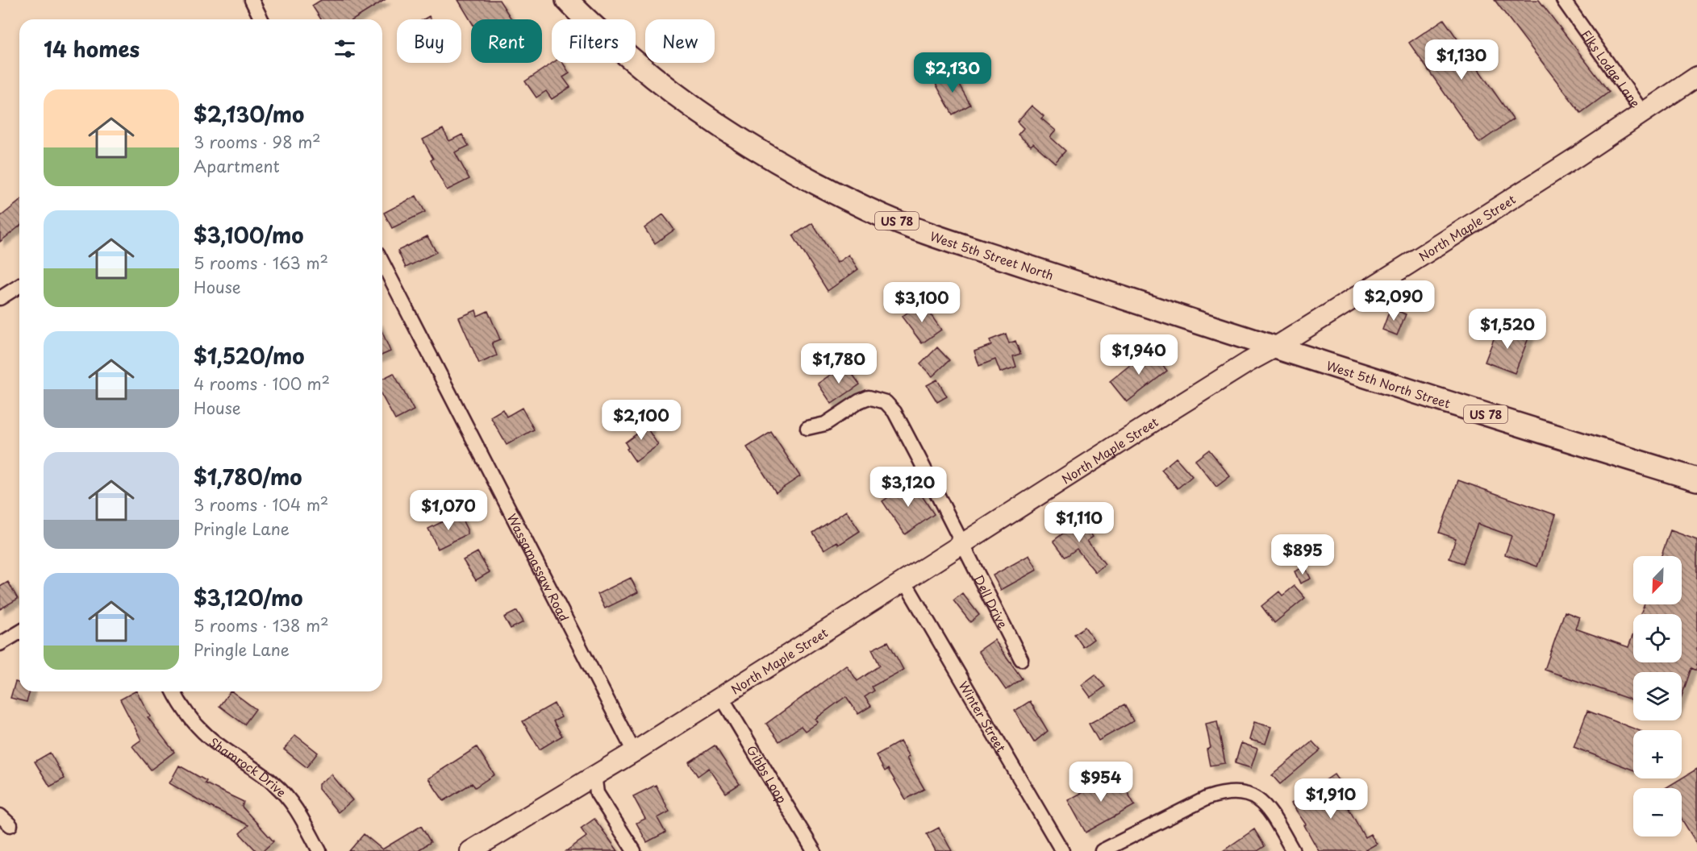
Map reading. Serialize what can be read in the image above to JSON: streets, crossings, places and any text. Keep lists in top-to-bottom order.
{
  "streets": {
    "main road": ["US 78", "West 5th Street North", "West 5th North Street"],
    "street": [
      "Elks Lodge Lane",
      "North Maple Street",
      "Wassamassaw Road",
      "Dell Drive",
      "Winter Street",
      "Shamrock Drive",
      "Gibbs Loop"
    ]
  },
  "crossings": [
    ["Elks Lodge Lane", "North Maple Street"],
    ["North Maple Street", "West 5th Street North"],
    ["North Maple Street", "West 5th North Street"],
    ["North Maple Street", "Wassamassaw Road"],
    ["North Maple Street", "Dell Drive"],
    ["North Maple Street", "Winter Street"],
    ["North Maple Street", "Gibbs Loop"],
    ["West 5th Street North", "West 5th North Street"]
  ],
  "north": "bottom left",
  "page": {
    "chip": [
      "Buy",
      "Rent",
      "Filters",
      "New"
    ],
    "heading": "14 homes",
    "price": [
      "$1,130",
      "$2,130",
      "$2,090",
      "$3,100",
      "$1,520",
      "$1,940",
      "$1,780",
      "$2,100",
      "$3,120",
      "$1,070",
      "$1,110",
      "$895",
      "$954",
      "$1,910"
    ],
    "list": [
      {
        "name": "$2,130/mo",
        "note": "3 rooms · 98 m² · Apartment"
      },
      {
        "name": "$3,100/mo",
        "note": "5 rooms · 163 m² · House"
      },
      {
        "name": "$1,520/mo",
        "note": "4 rooms · 100 m² · House"
      },
      {
        "name": "$1,780/mo",
        "note": "3 rooms · 104 m² · Pringle Lane"
      },
      {
        "name": "$3,120/mo",
        "note": "5 rooms · 138 m² · Pringle Lane"
      }
    ],
    "map_buttons": ["+", "−"]
  }
}
